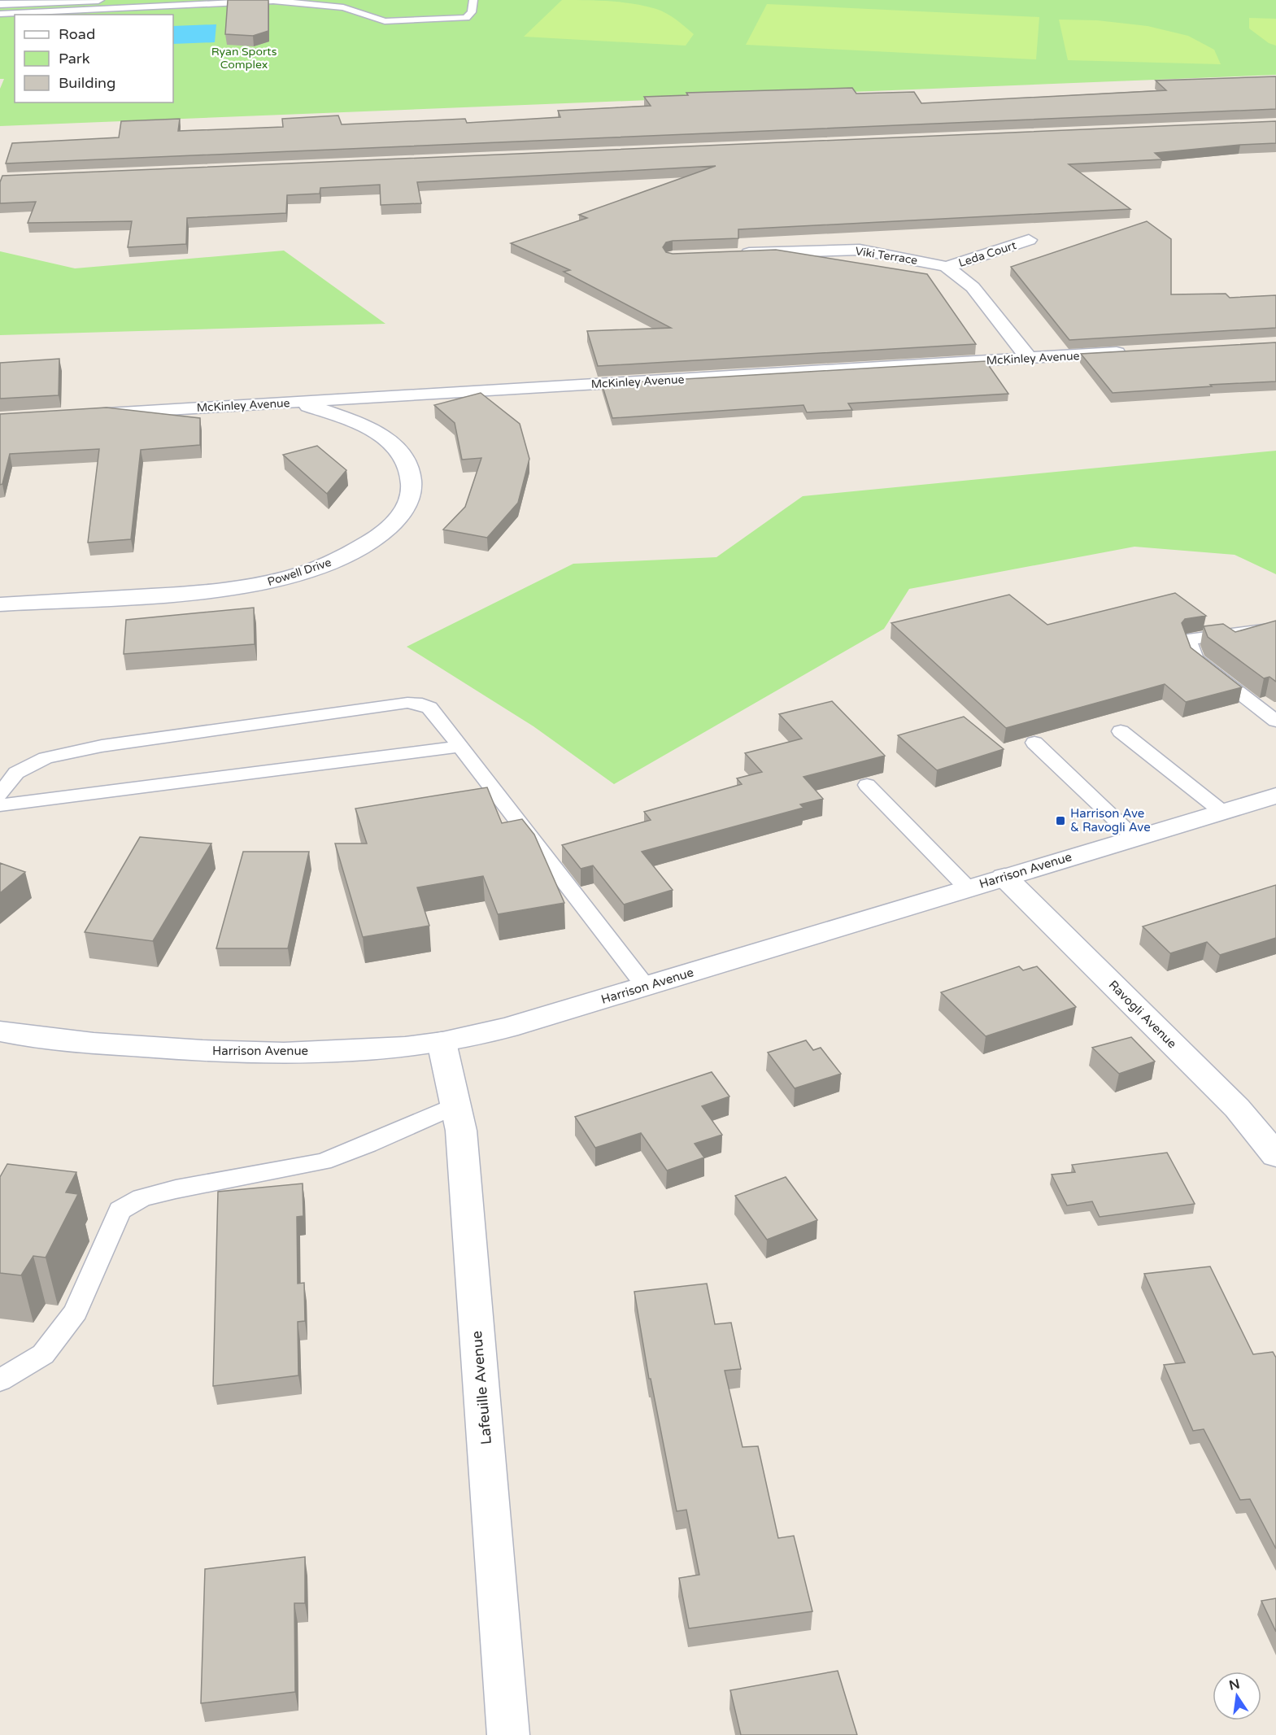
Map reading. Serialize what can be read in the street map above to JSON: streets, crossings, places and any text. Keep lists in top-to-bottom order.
{
  "streets": {
    "street": [
      "Leda Court",
      "Viki Terrace",
      "McKinley Avenue",
      "Powell Drive",
      "Harrison Avenue",
      "Ravogli Avenue",
      "Lafeuille Avenue"
    ]
  },
  "crossings": [
    ["Leda Court", "Viki Terrace"],
    ["Viki Terrace", "McKinley Avenue"],
    ["McKinley Avenue", "Powell Drive"],
    ["Harrison Avenue", "Ravogli Avenue"],
    ["Harrison Avenue", "Lafeuille Avenue"]
  ],
  "parks": ["Ryan Sports Complex"],
  "places": {
    "transit": ["Harrison Ave & Ravogli Ave"]
  },
  "legend": ["Road", "Park", "Building"],
  "north": "top"
}
